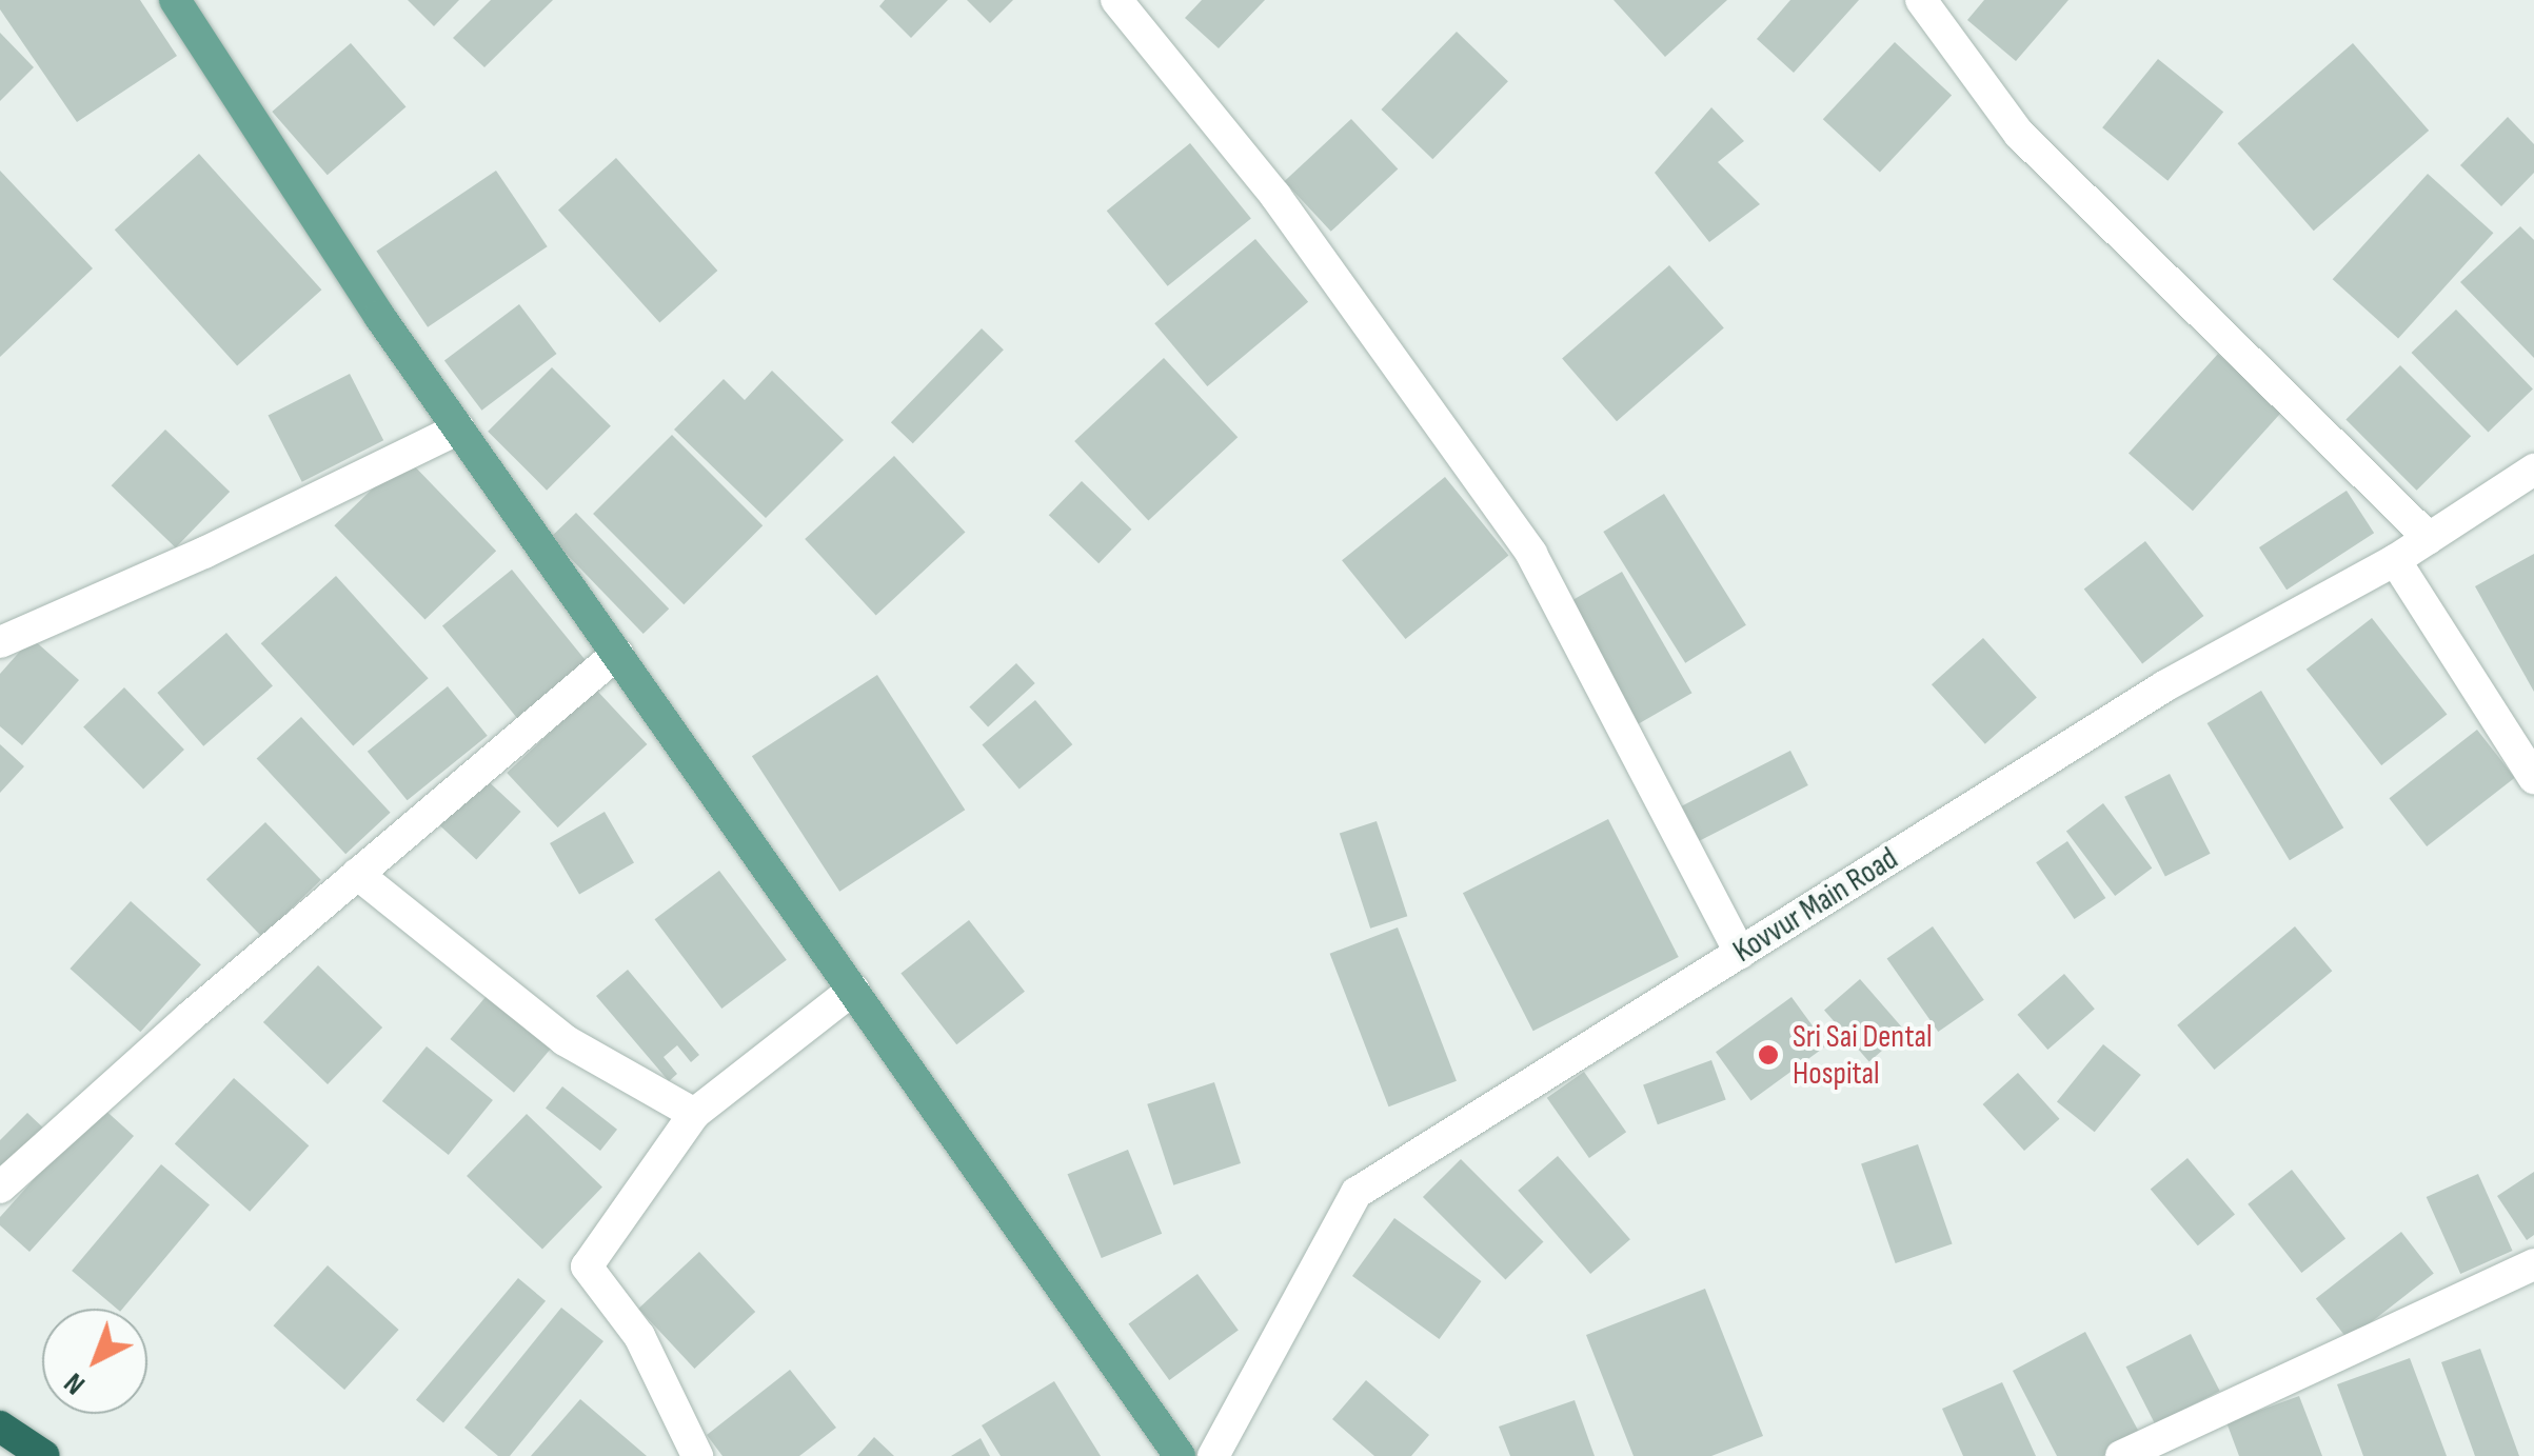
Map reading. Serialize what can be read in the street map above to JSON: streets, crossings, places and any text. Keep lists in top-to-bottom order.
{
  "streets": {
    "street": ["Kovvur Main Road"]
  },
  "places": ["Sri Sai Dental Hospital"],
  "north": "bottom left"
}
